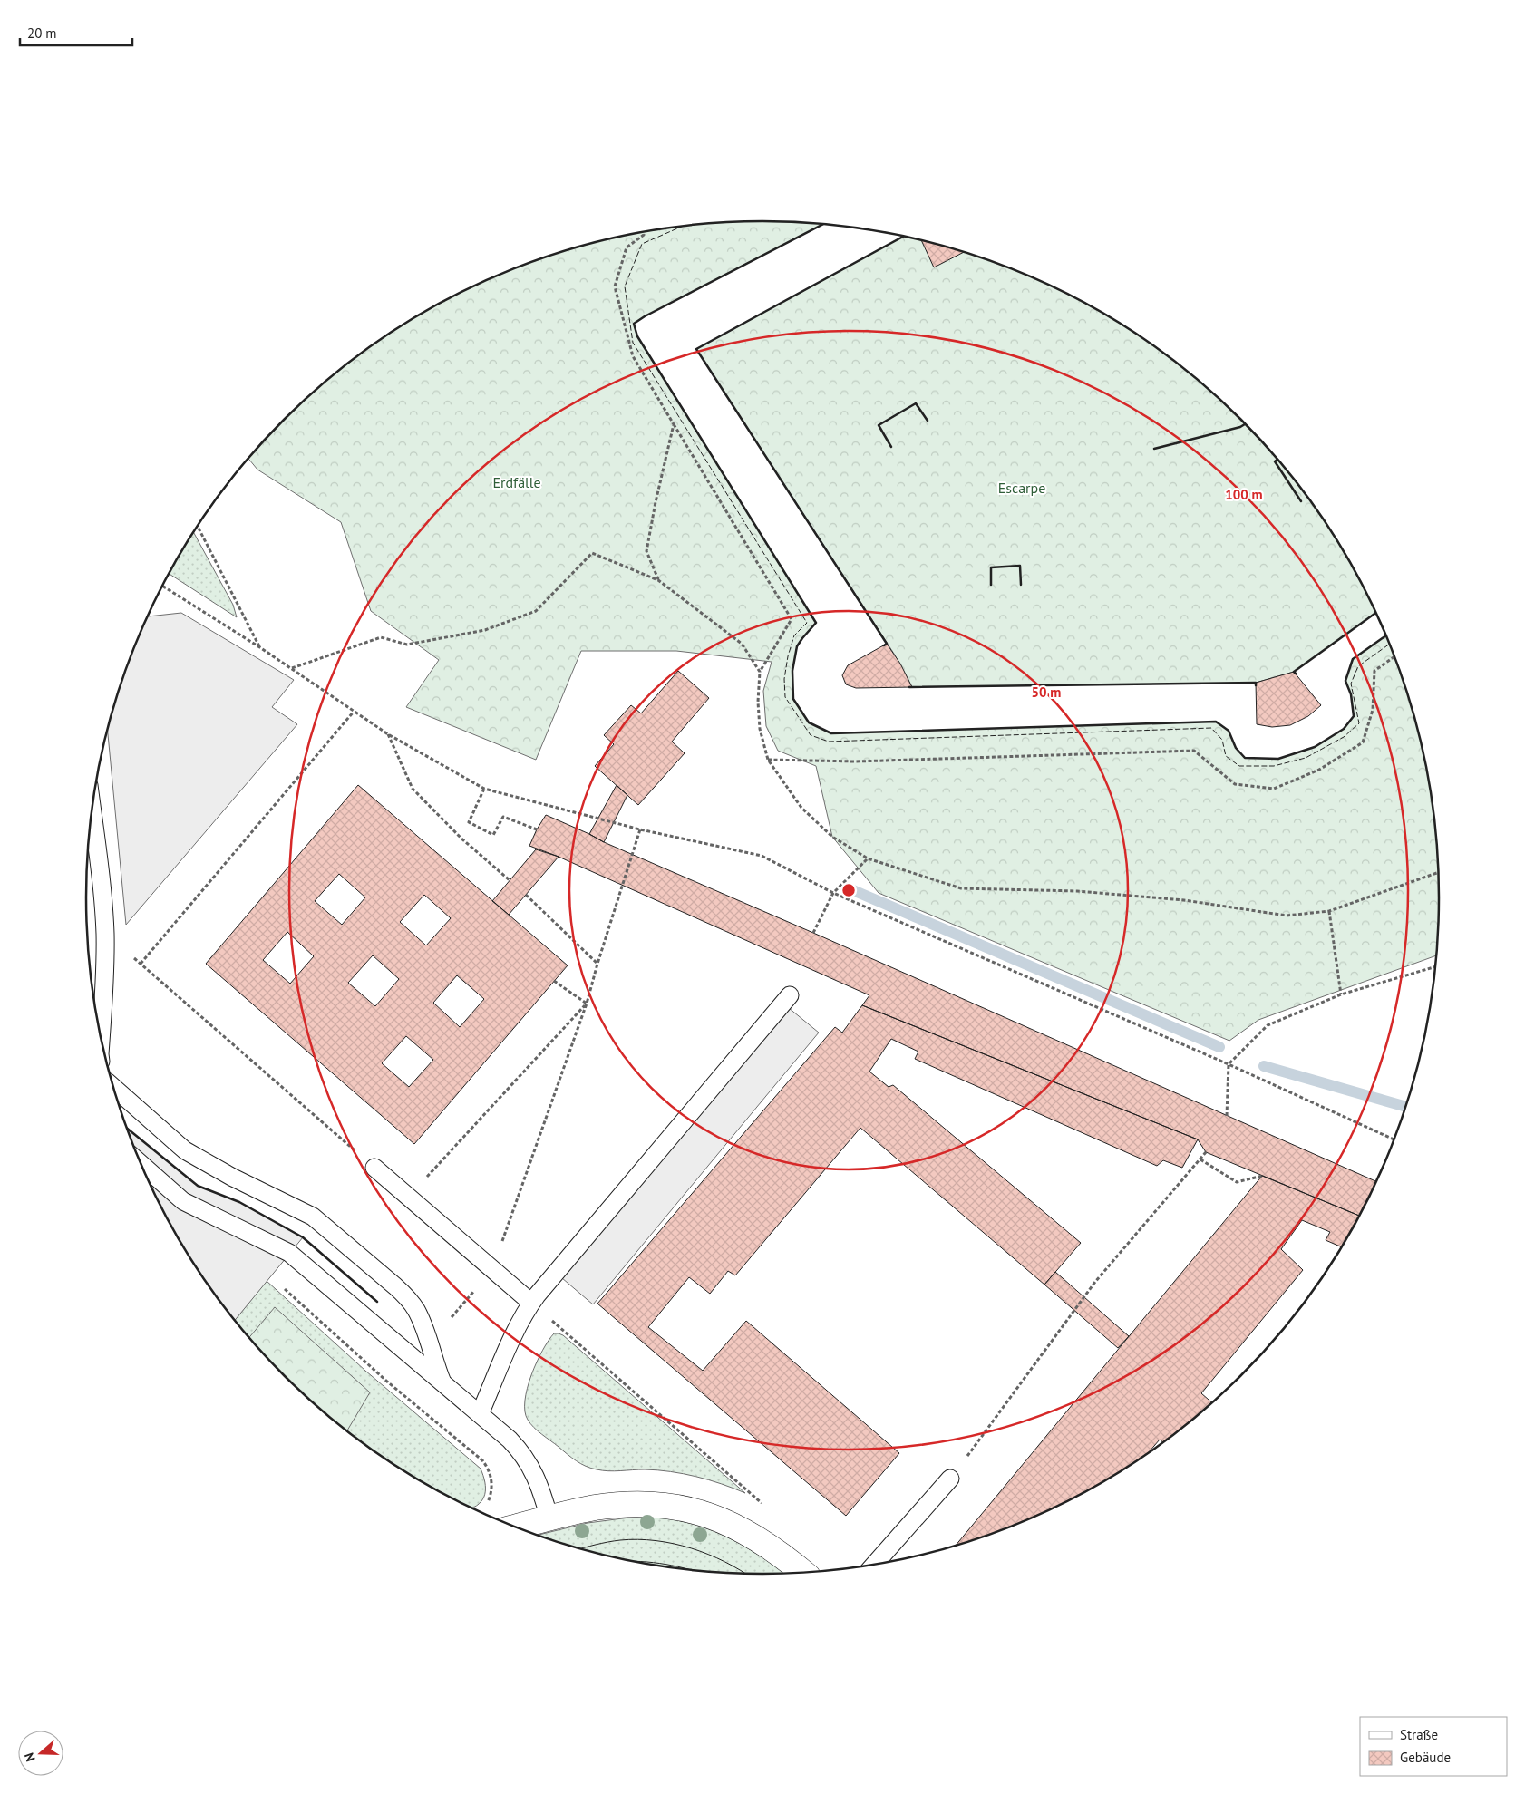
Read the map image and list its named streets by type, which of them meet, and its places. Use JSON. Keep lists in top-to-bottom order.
{
  "parks": ["Erdfälle", "Escarpe"],
  "legend": ["Straße", "Gebäude"],
  "scale_bar": "20 m",
  "north": "left",
  "rings": ["100 m", "50 m"]
}
